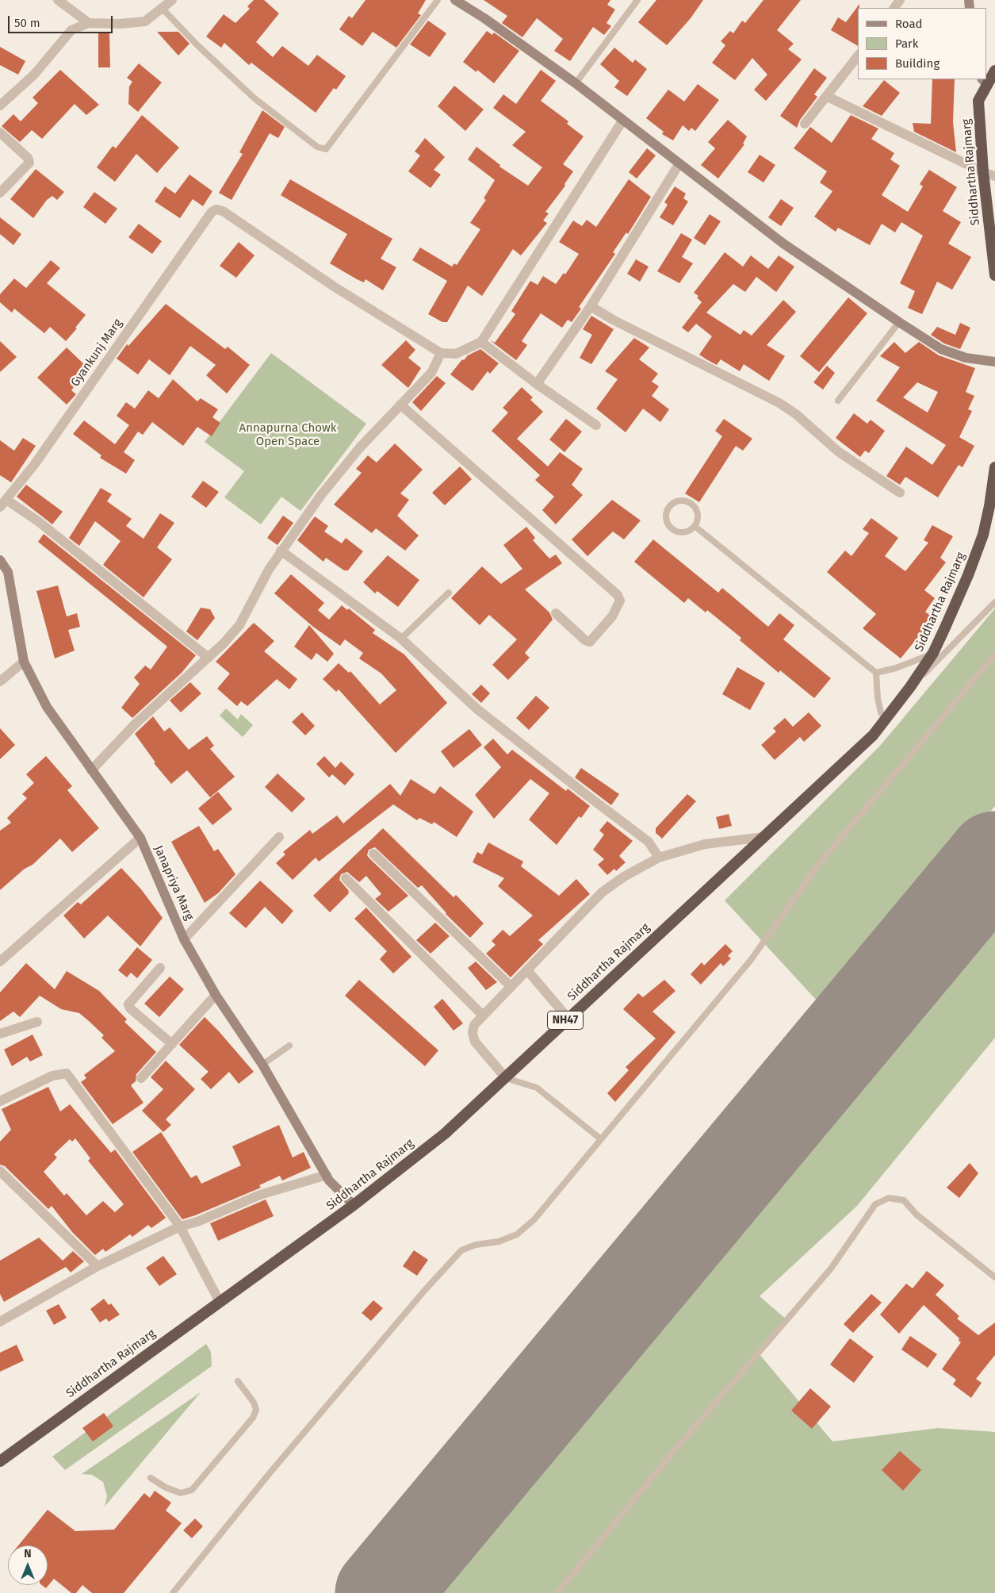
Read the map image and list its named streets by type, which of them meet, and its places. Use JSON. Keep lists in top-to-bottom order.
{
  "streets": {
    "highway": ["Siddhartha Rajmarg", "NH47"],
    "main road": ["Janapriya Marg"],
    "street": ["Gyankunj Marg"]
  },
  "crossings": [
    ["Siddhartha Rajmarg", "Janapriya Marg"]
  ],
  "parks": ["Annapurna Chowk Open Space"],
  "legend": ["Road", "Park", "Building"],
  "scale_bar": "50 m",
  "north": "top"
}
